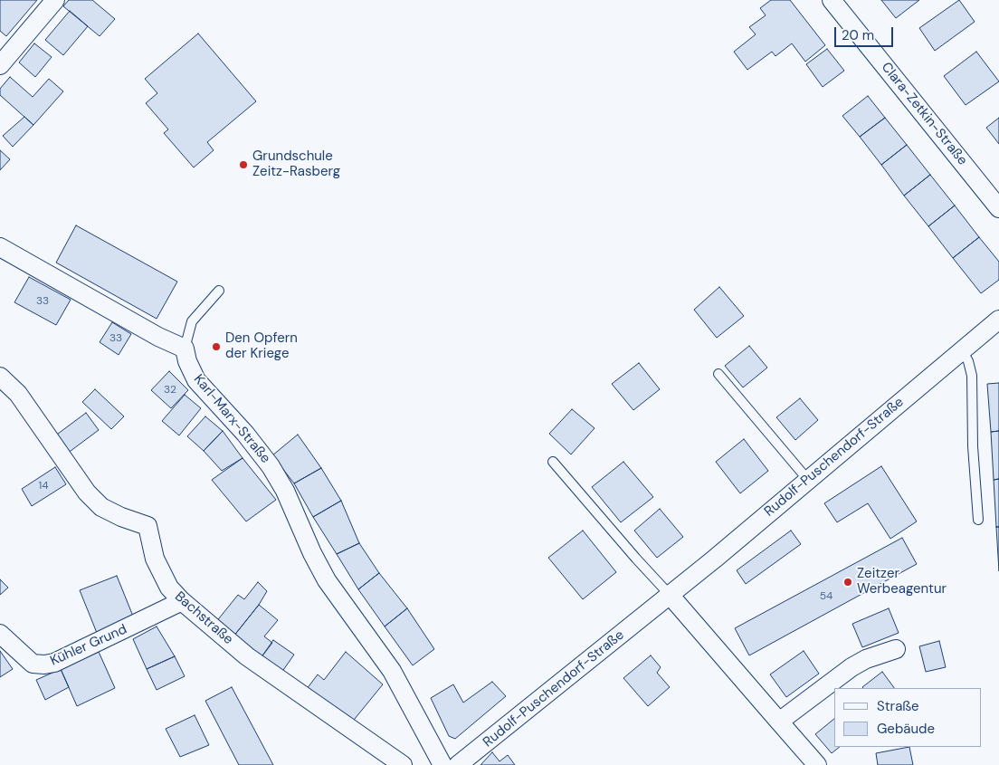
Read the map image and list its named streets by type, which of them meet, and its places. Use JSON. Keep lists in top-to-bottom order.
{
  "streets": {
    "street": [
      "Clara-Zetkin-Straße",
      "Karl-Marx-Straße",
      "Rudolf-Puschendorf-Straße",
      "Bachstraße",
      "Kühler Grund"
    ]
  },
  "crossings": [
    ["Bachstraße", "Kühler Grund"]
  ],
  "places": ["Grundschule Zeitz-Rasberg", "Den Opfern der Kriege", "Zeitzer Werbeagentur"],
  "house_numbers": [
    "33",
    "33",
    "32",
    "14",
    "54"
  ],
  "legend": ["Straße", "Gebäude"],
  "scale_bar": "20 m"
}
